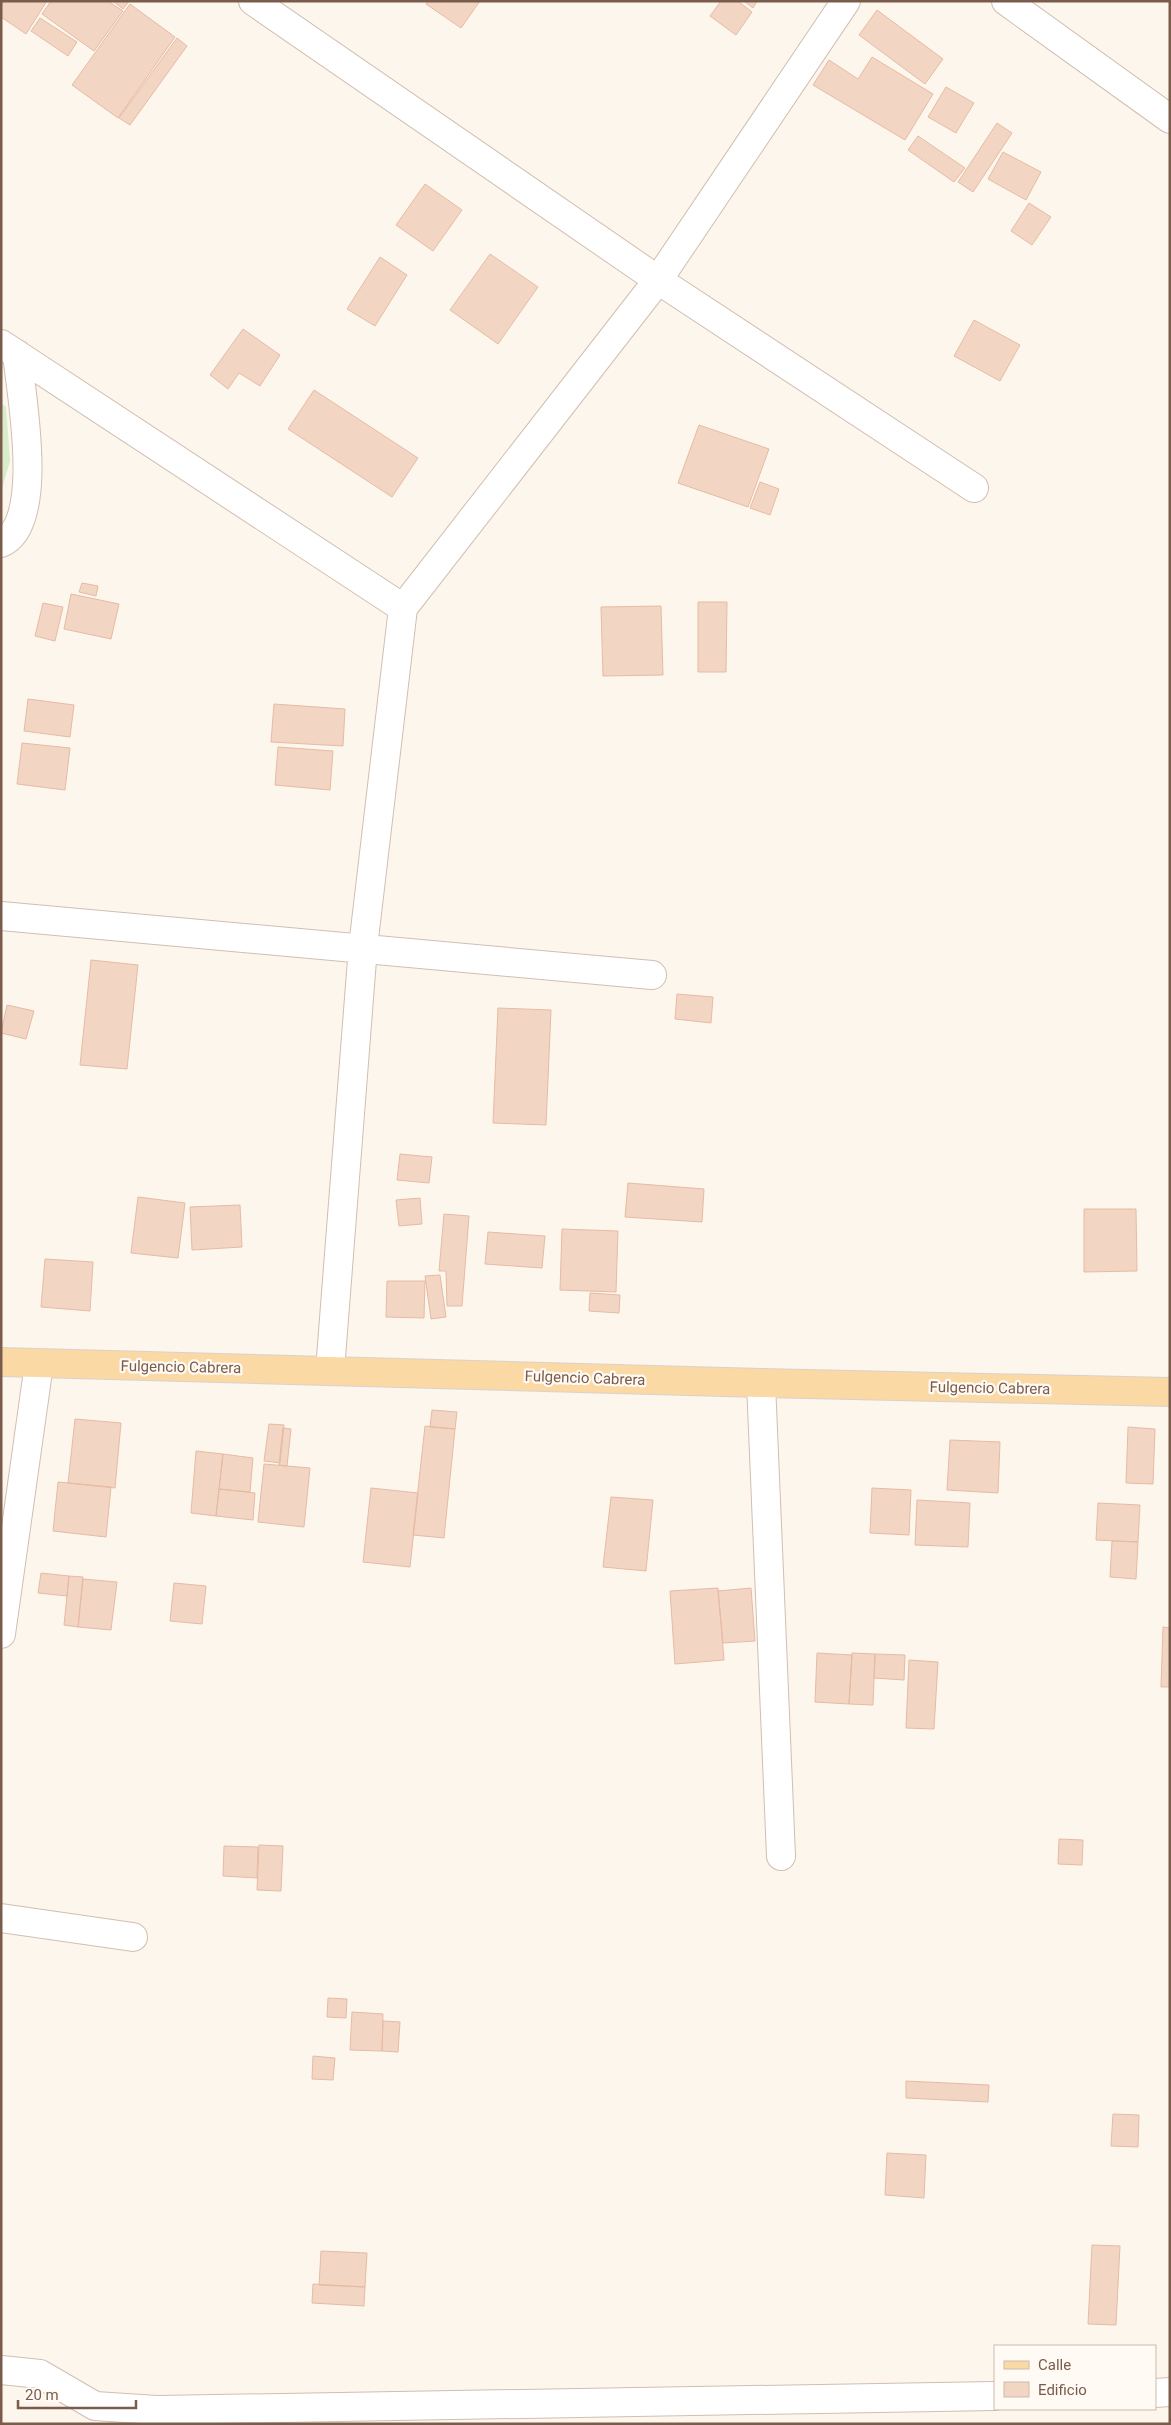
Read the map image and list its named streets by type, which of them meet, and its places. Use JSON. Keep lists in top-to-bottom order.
{
  "streets": {
    "main road": ["Fulgencio Cabrera"]
  },
  "legend": ["Calle", "Edificio"],
  "scale_bar": "20 m"
}
